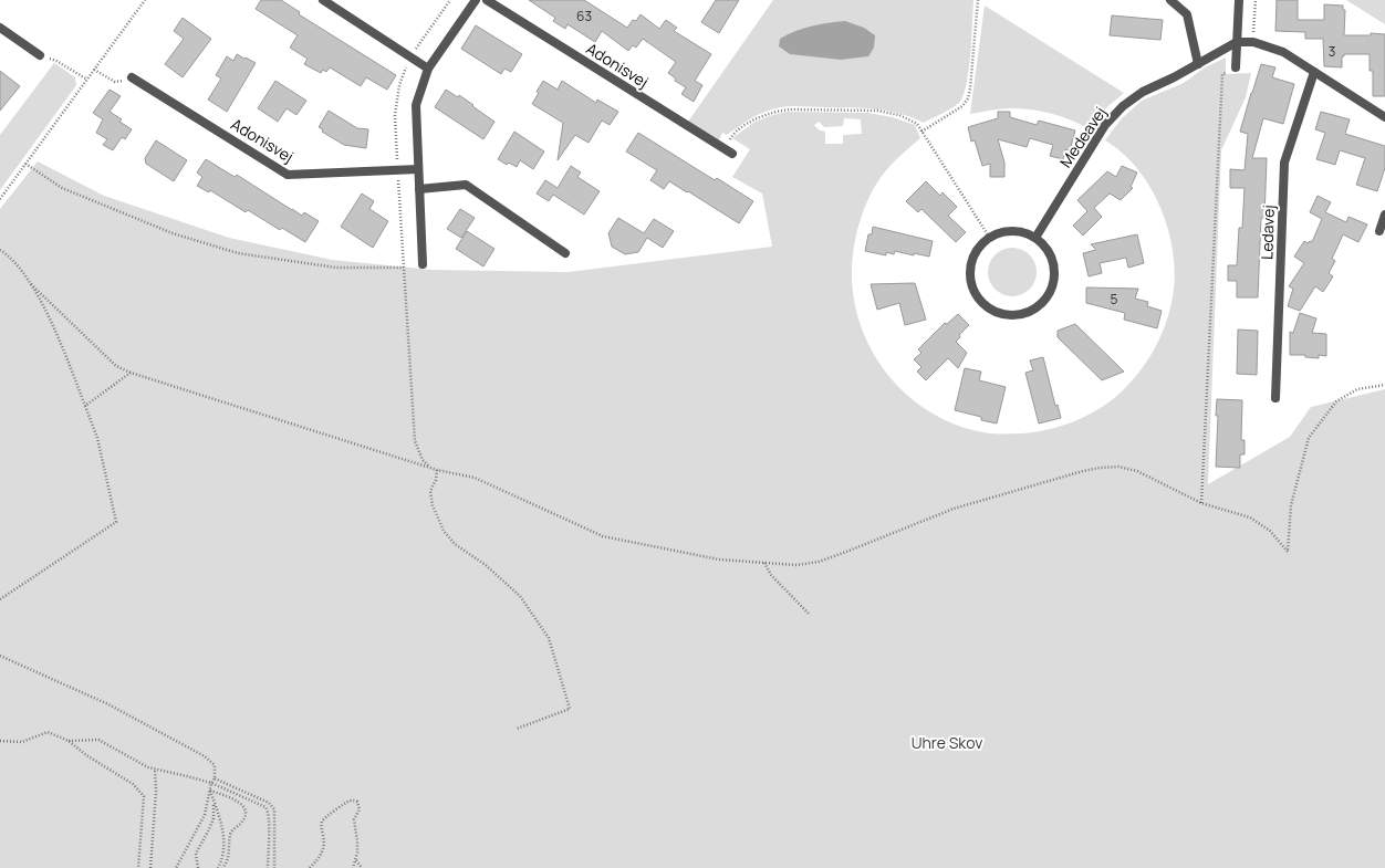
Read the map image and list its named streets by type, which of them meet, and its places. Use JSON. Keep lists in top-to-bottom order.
{
  "streets": {
    "street": ["Adonisvej", "Medeavej", "Ledavej"]
  },
  "parks": ["Uhre Skov"],
  "house_numbers": ["63", "3", "5"]
}
